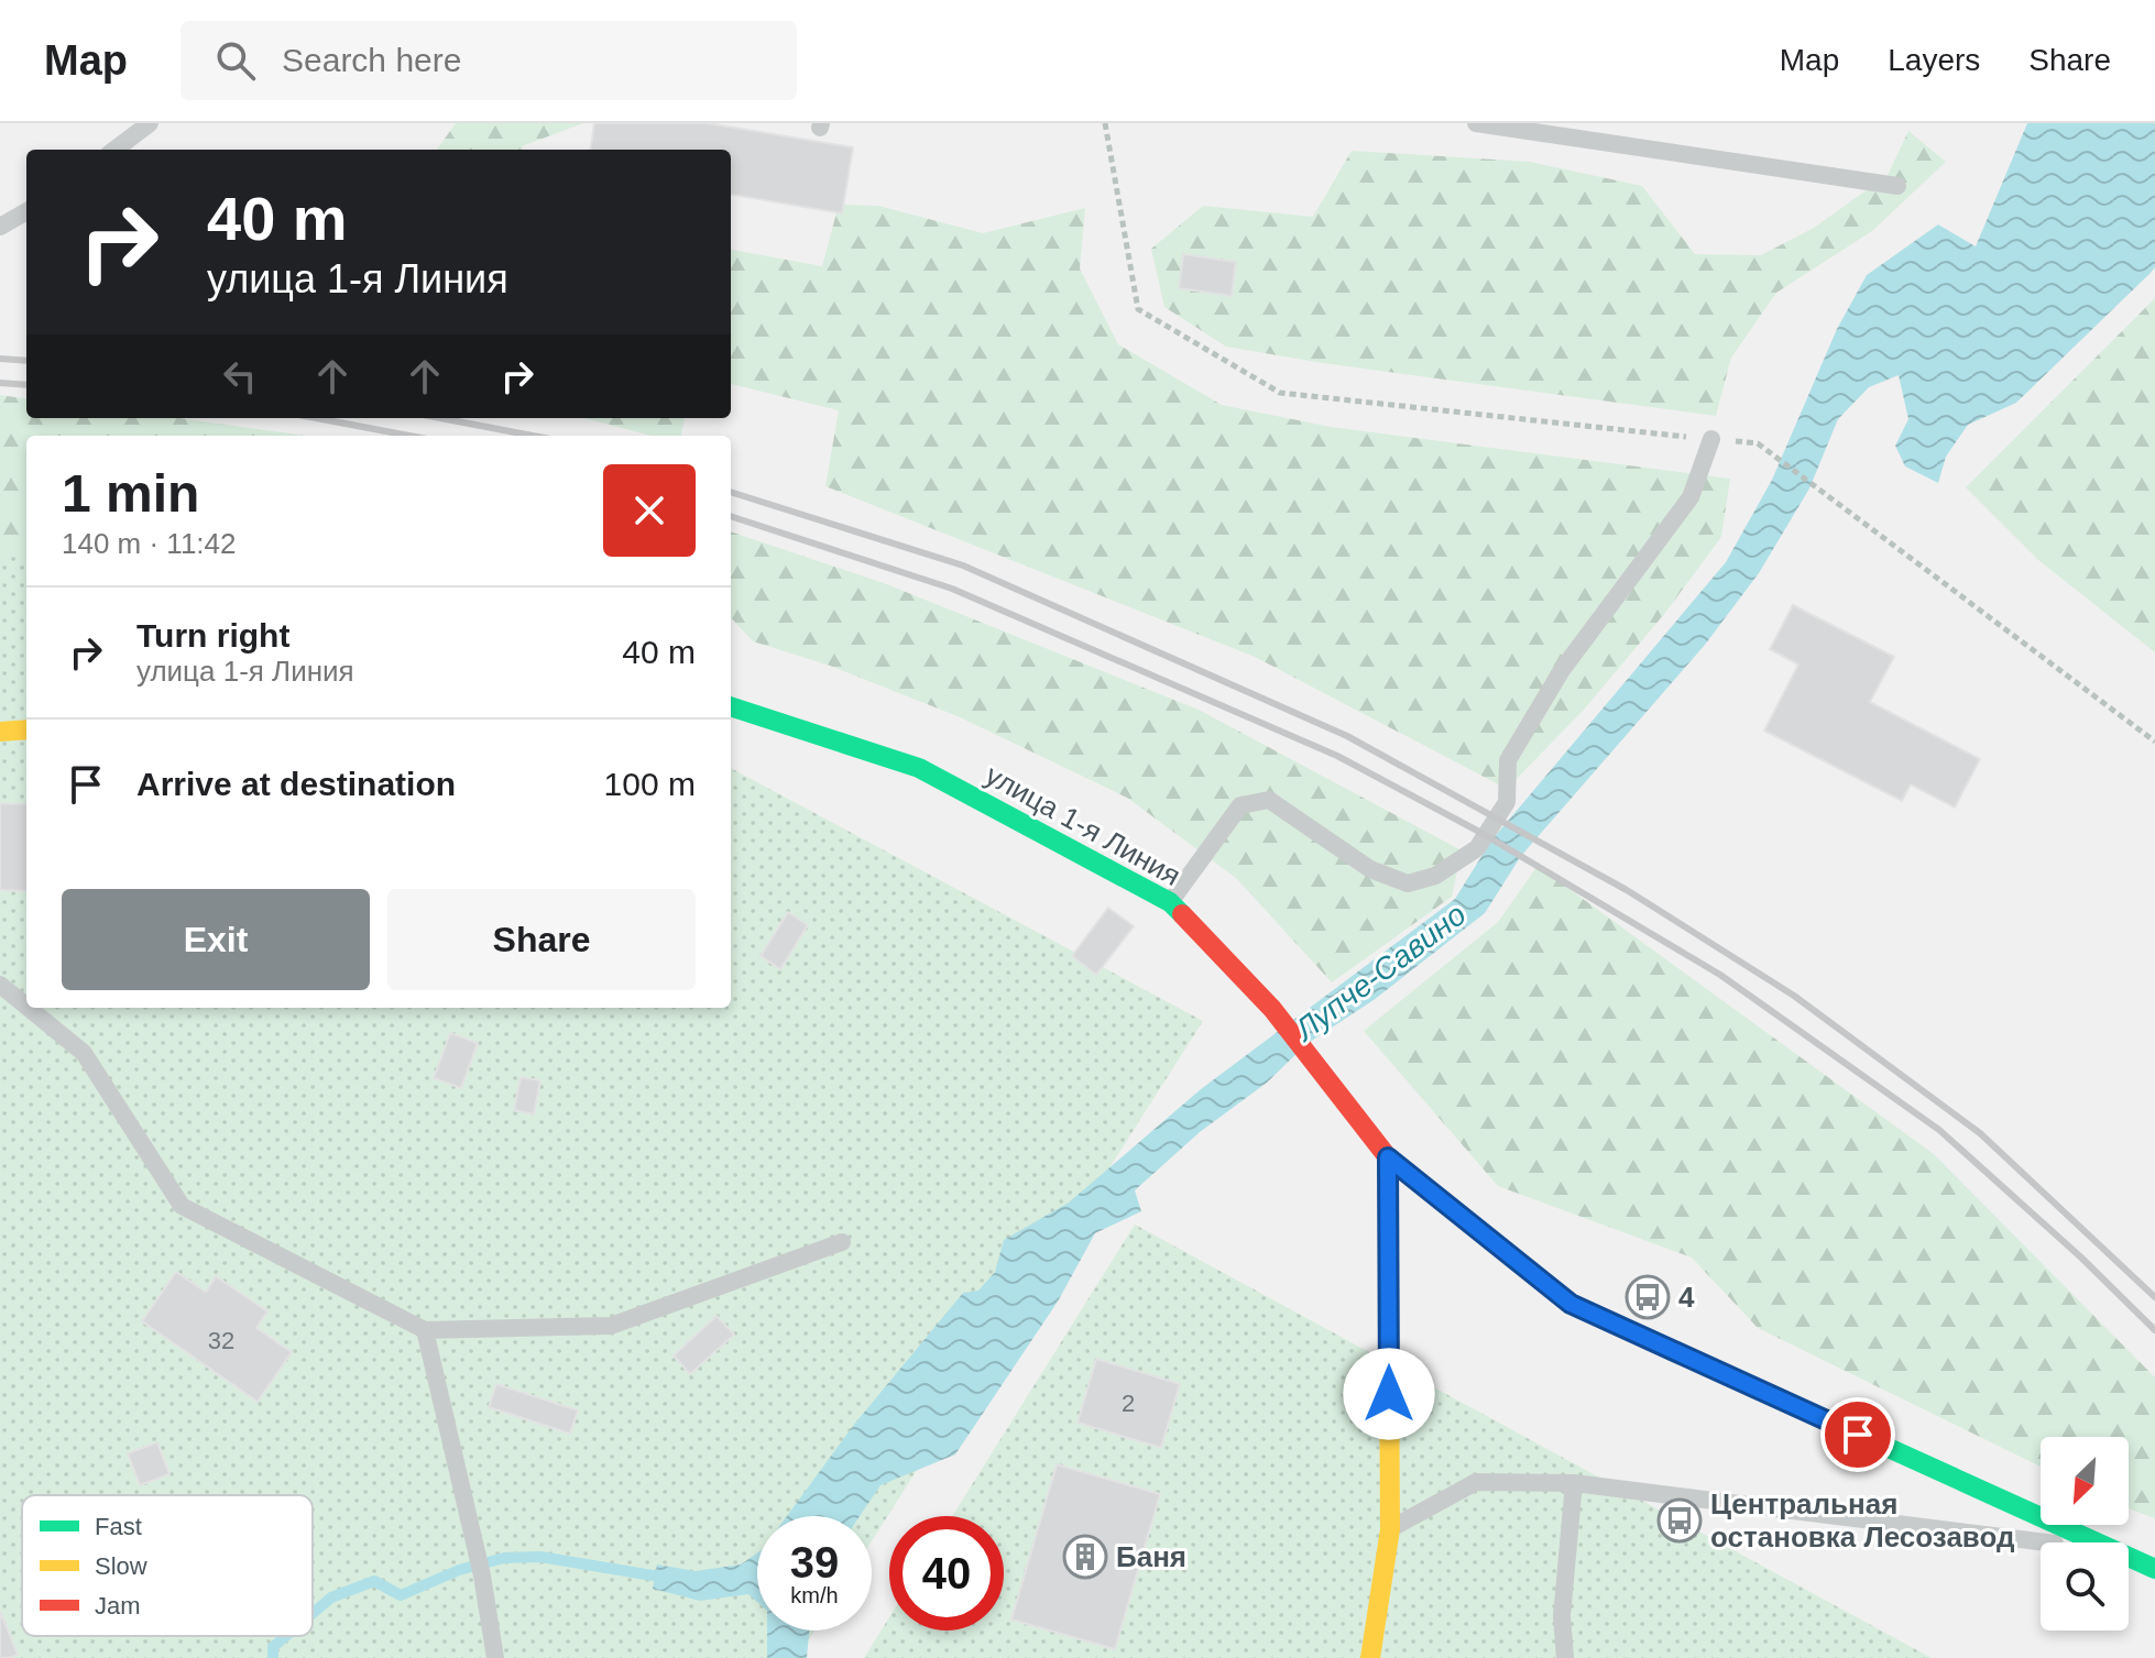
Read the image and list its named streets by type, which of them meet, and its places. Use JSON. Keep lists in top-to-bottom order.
{
  "streets": {
    "street": ["улица 1-я Линия"]
  },
  "water": ["Лупче-Савино"],
  "places": {
    "bus stop": ["4", "Центральная остановка Лесозавод"],
    "building": ["Баня"]
  },
  "house_numbers": ["32", "2"],
  "legend": ["Fast", "Slow", "Jam"],
  "north": "bottom left",
  "page": {
    "header": "Map",
    "search": "Search here",
    "nav": ["Map", "Layers", "Share"],
    "turn": ["40 m", "улица 1-я Линия"],
    "heading": ["1 min", "140 m · 11:42"],
    "list": [
      {
        "name": "Turn right",
        "note": "улица 1-я Линия",
        "value": "40 m"
      },
      {
        "name": "Arrive at destination",
        "value": "100 m"
      }
    ],
    "buttons": ["Exit", "Share"],
    "speed": "39 km/h",
    "limit": "40"
  }
}
